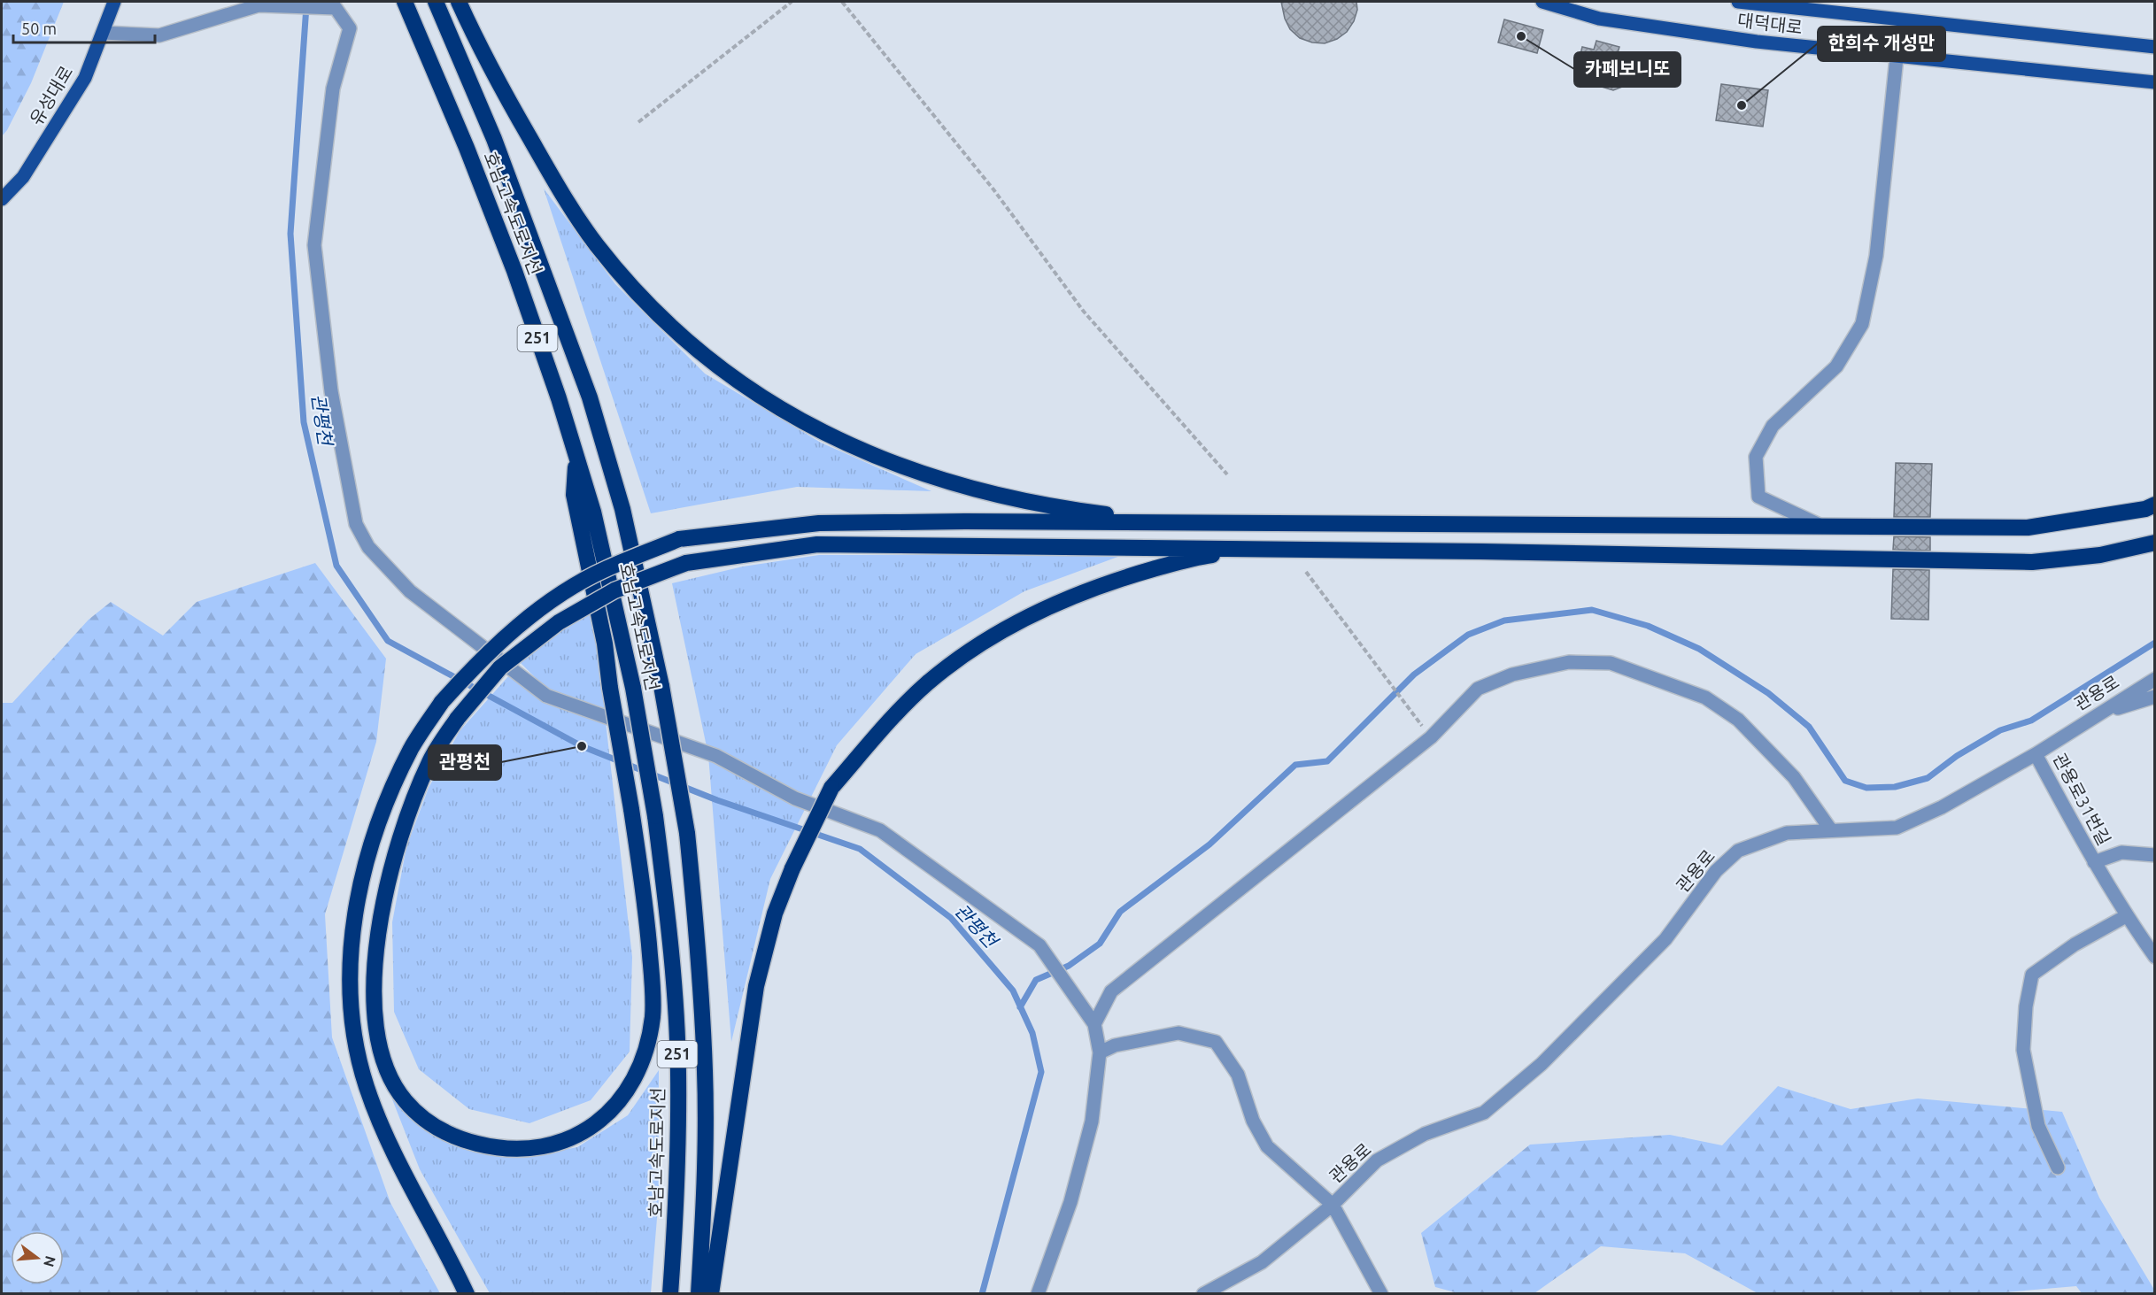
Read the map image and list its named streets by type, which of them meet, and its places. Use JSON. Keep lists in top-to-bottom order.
{
  "streets": {
    "highway": ["호남고속도로지선", "251"],
    "main road": ["대덕대로", "유성대로"],
    "street": ["관용로", "관용로31번길"]
  },
  "crossings": [
    ["관용로", "관용로31번길"]
  ],
  "water": ["관평천"],
  "places": ["카페보니또", "한희수 개성만", "관평천"],
  "scale_bar": "50 m",
  "north": "right"
}
